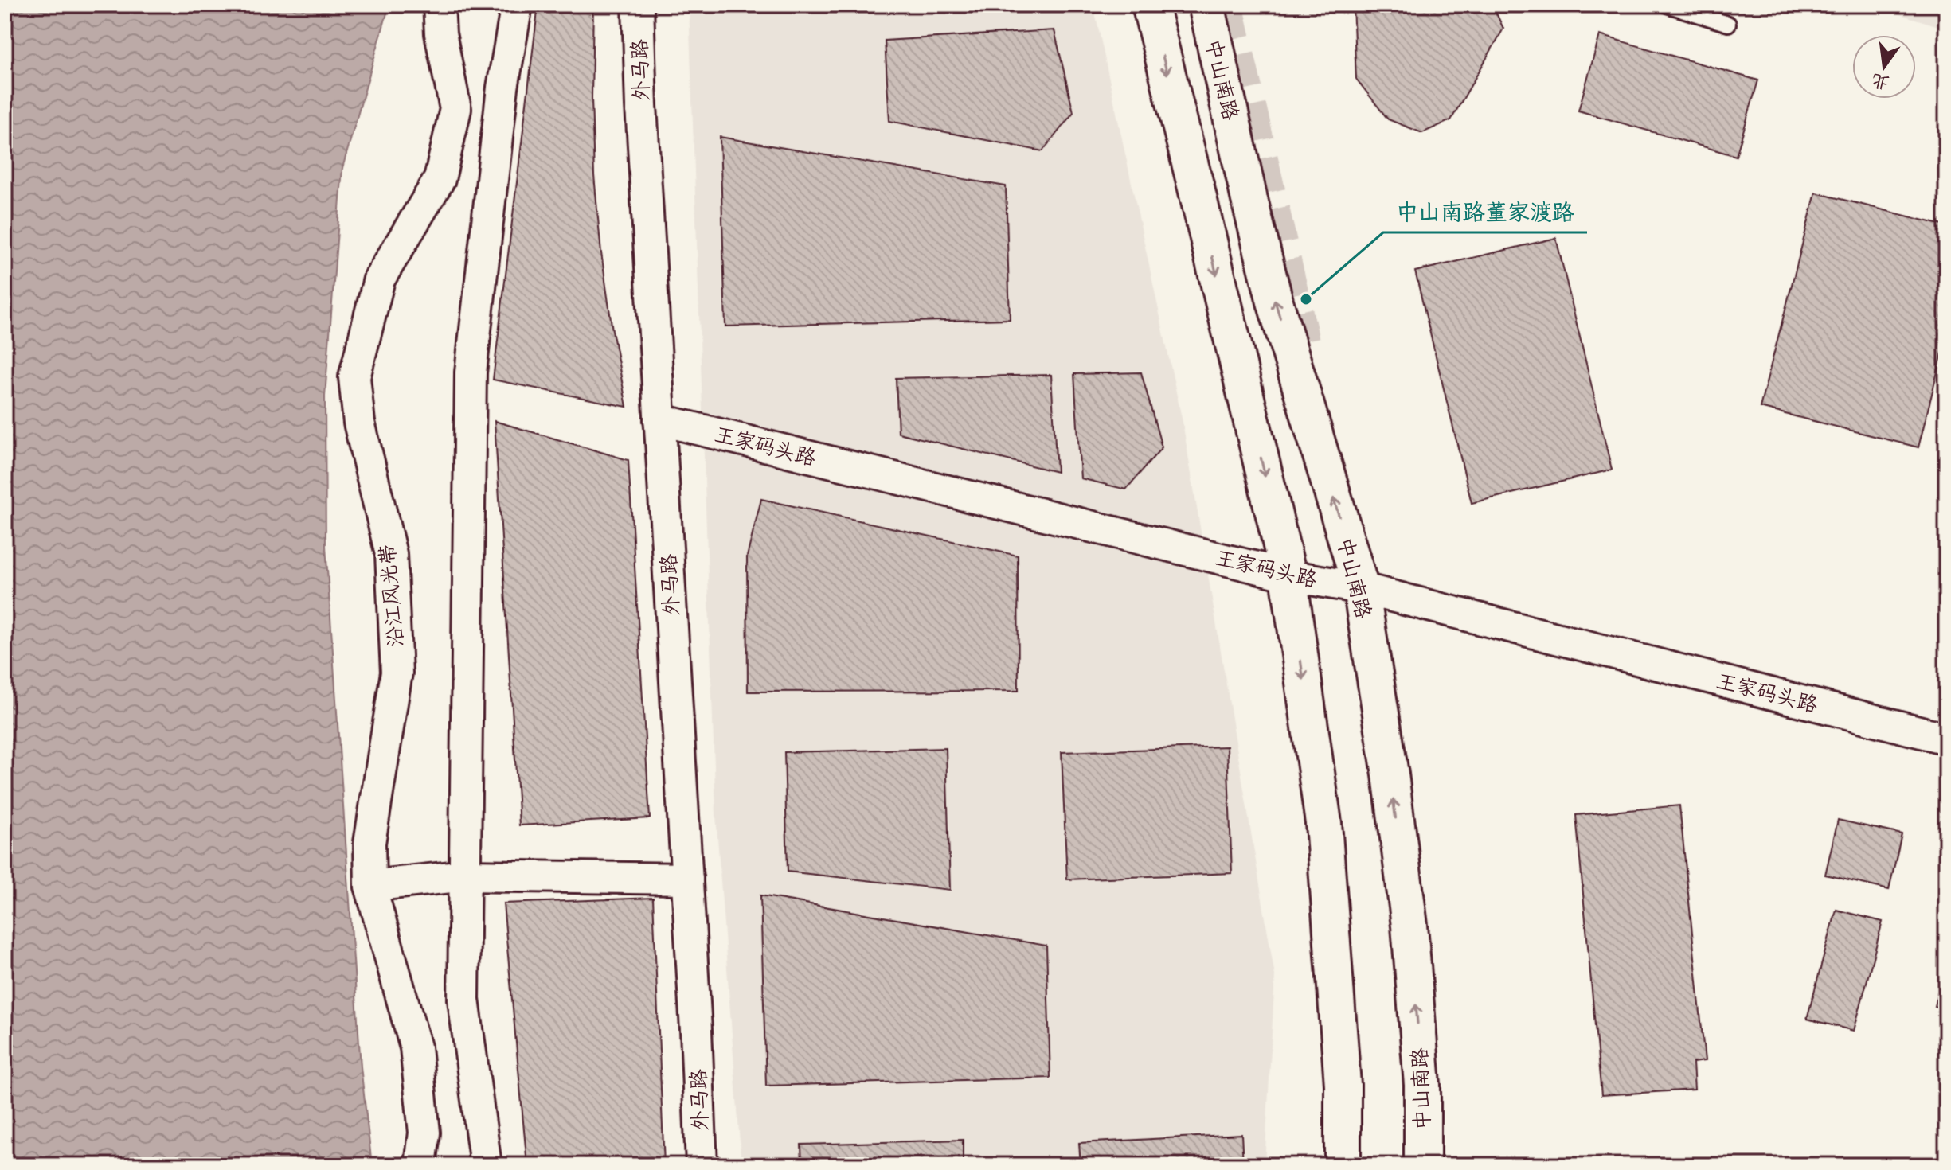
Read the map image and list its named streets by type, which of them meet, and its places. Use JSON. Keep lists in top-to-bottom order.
{
  "streets": {
    "main road": ["中山南路"],
    "street": ["外马路", "王家码头路", "沿江风光带"]
  },
  "crossings": [
    ["外马路", "王家码头路"],
    ["中山南路", "王家码头路"]
  ],
  "places": ["中山南路董家渡路"],
  "north": "bottom"
}
